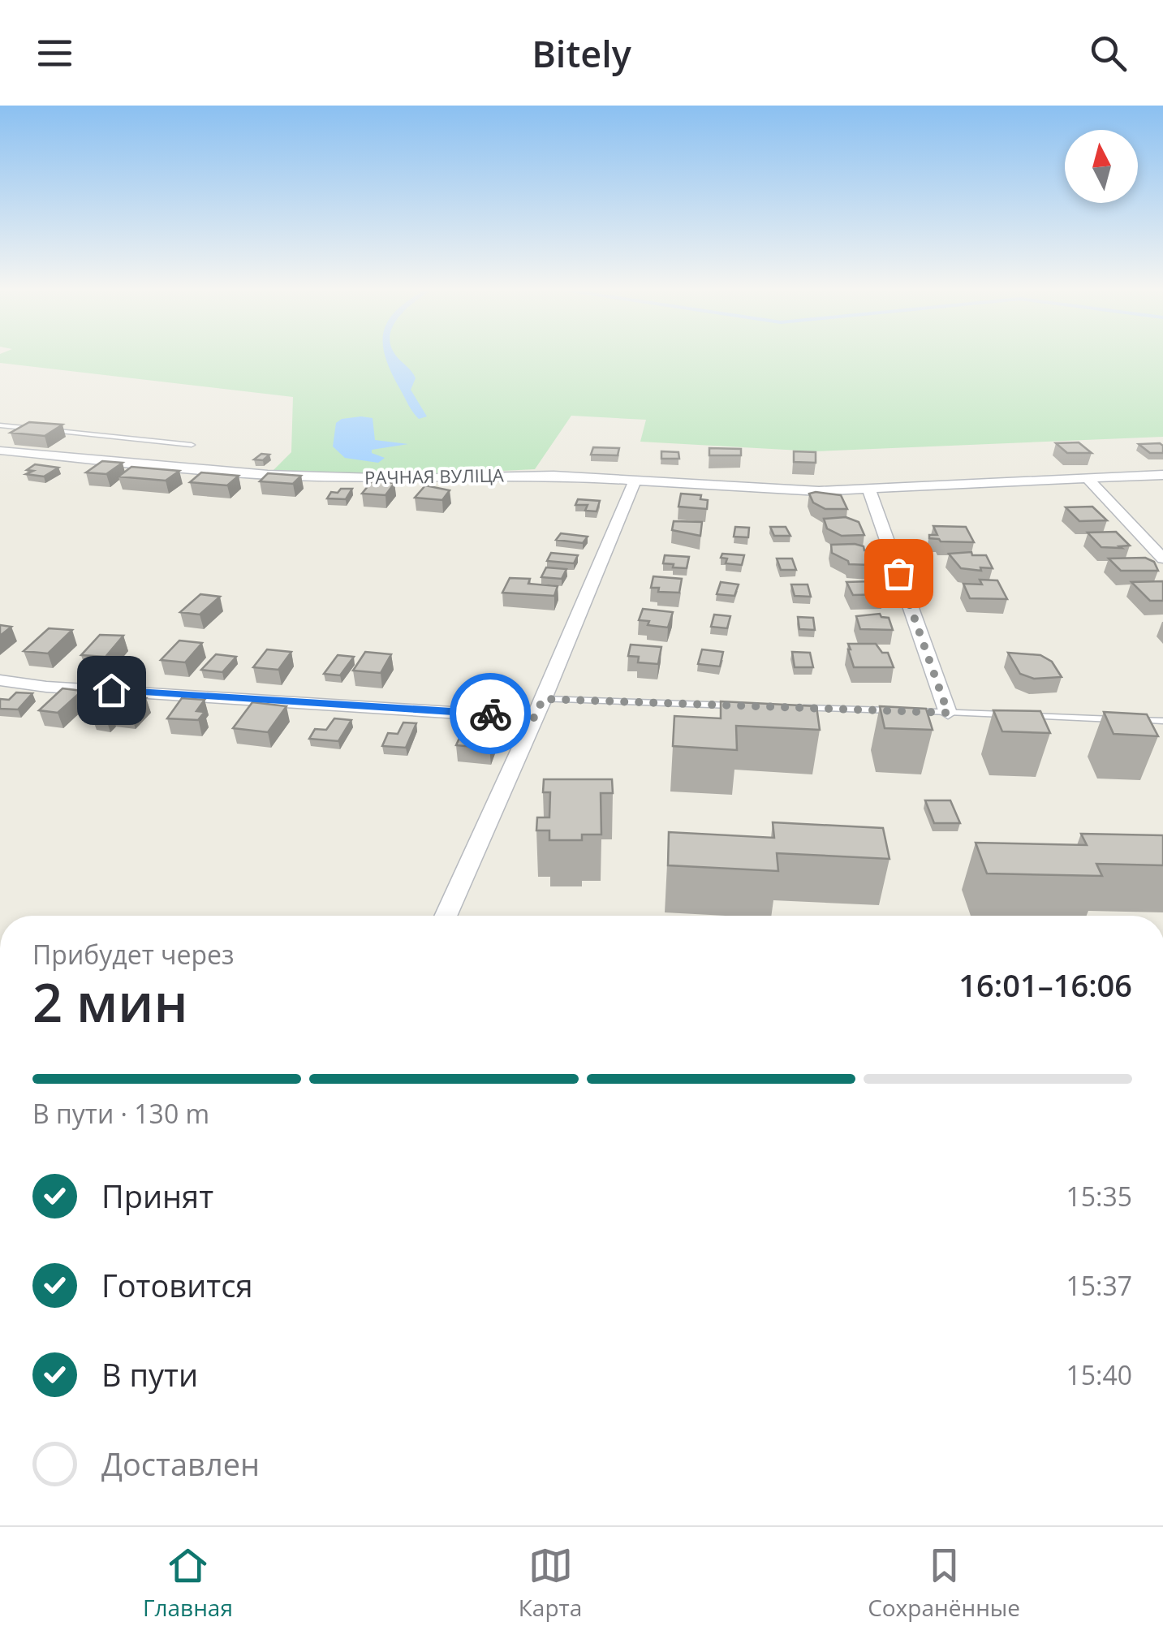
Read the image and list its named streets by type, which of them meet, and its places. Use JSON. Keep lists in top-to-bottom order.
{
  "streets": {
    "street": ["РАЧНАЯ ВУЛІЦА"]
  },
  "north": "top",
  "page": {
    "header": "Bitely",
    "heading": ["2 мин", "Прибудет через", "16:01–16:06"],
    "bar": "В пути · 130 m",
    "list": [
      ["Принят", "15:35"],
      ["Готовится", "15:37"],
      ["В пути", "15:40"],
      "Доставлен"
    ],
    "tabs": ["Главная", "Карта", "Сохранённые"]
  }
}
